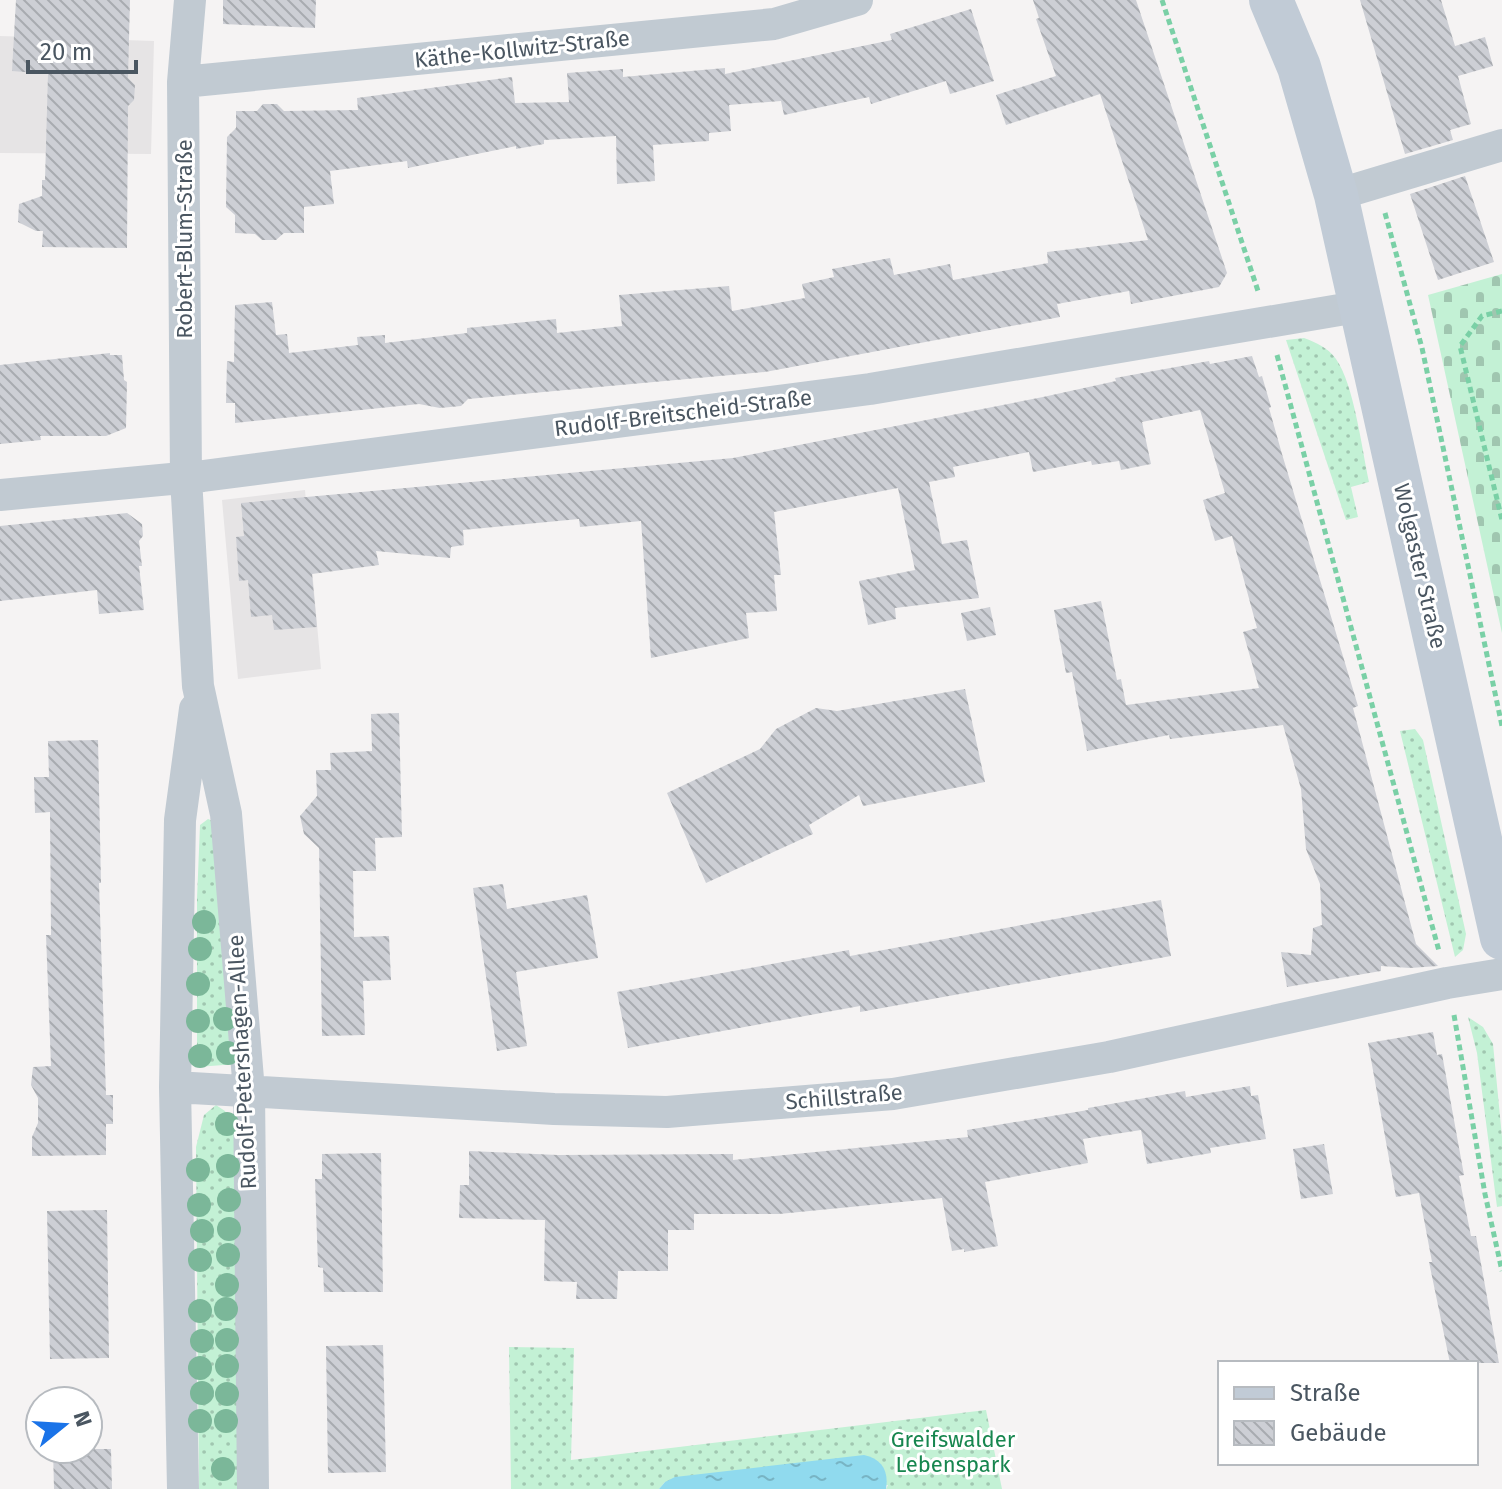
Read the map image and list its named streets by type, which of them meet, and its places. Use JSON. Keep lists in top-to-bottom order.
{
  "streets": {
    "main road": ["Wolgaster Straße"],
    "street": [
      "Käthe-Kollwitz-Straße",
      "Robert-Blum-Straße",
      "Rudolf-Breitscheid-Straße",
      "Rudolf-Petershagen-Allee",
      "Schillstraße"
    ]
  },
  "crossings": [
    ["Käthe-Kollwitz-Straße", "Robert-Blum-Straße"],
    ["Robert-Blum-Straße", "Rudolf-Breitscheid-Straße"],
    ["Robert-Blum-Straße", "Rudolf-Petershagen-Allee"],
    ["Rudolf-Breitscheid-Straße", "Wolgaster Straße"],
    ["Rudolf-Breitscheid-Straße", "Rudolf-Petershagen-Allee"],
    ["Rudolf-Petershagen-Allee", "Schillstraße"]
  ],
  "parks": ["Greifswalder Lebenspark"],
  "legend": ["Straße", "Gebäude"],
  "scale_bar": "20 m",
  "north": "right"
}
